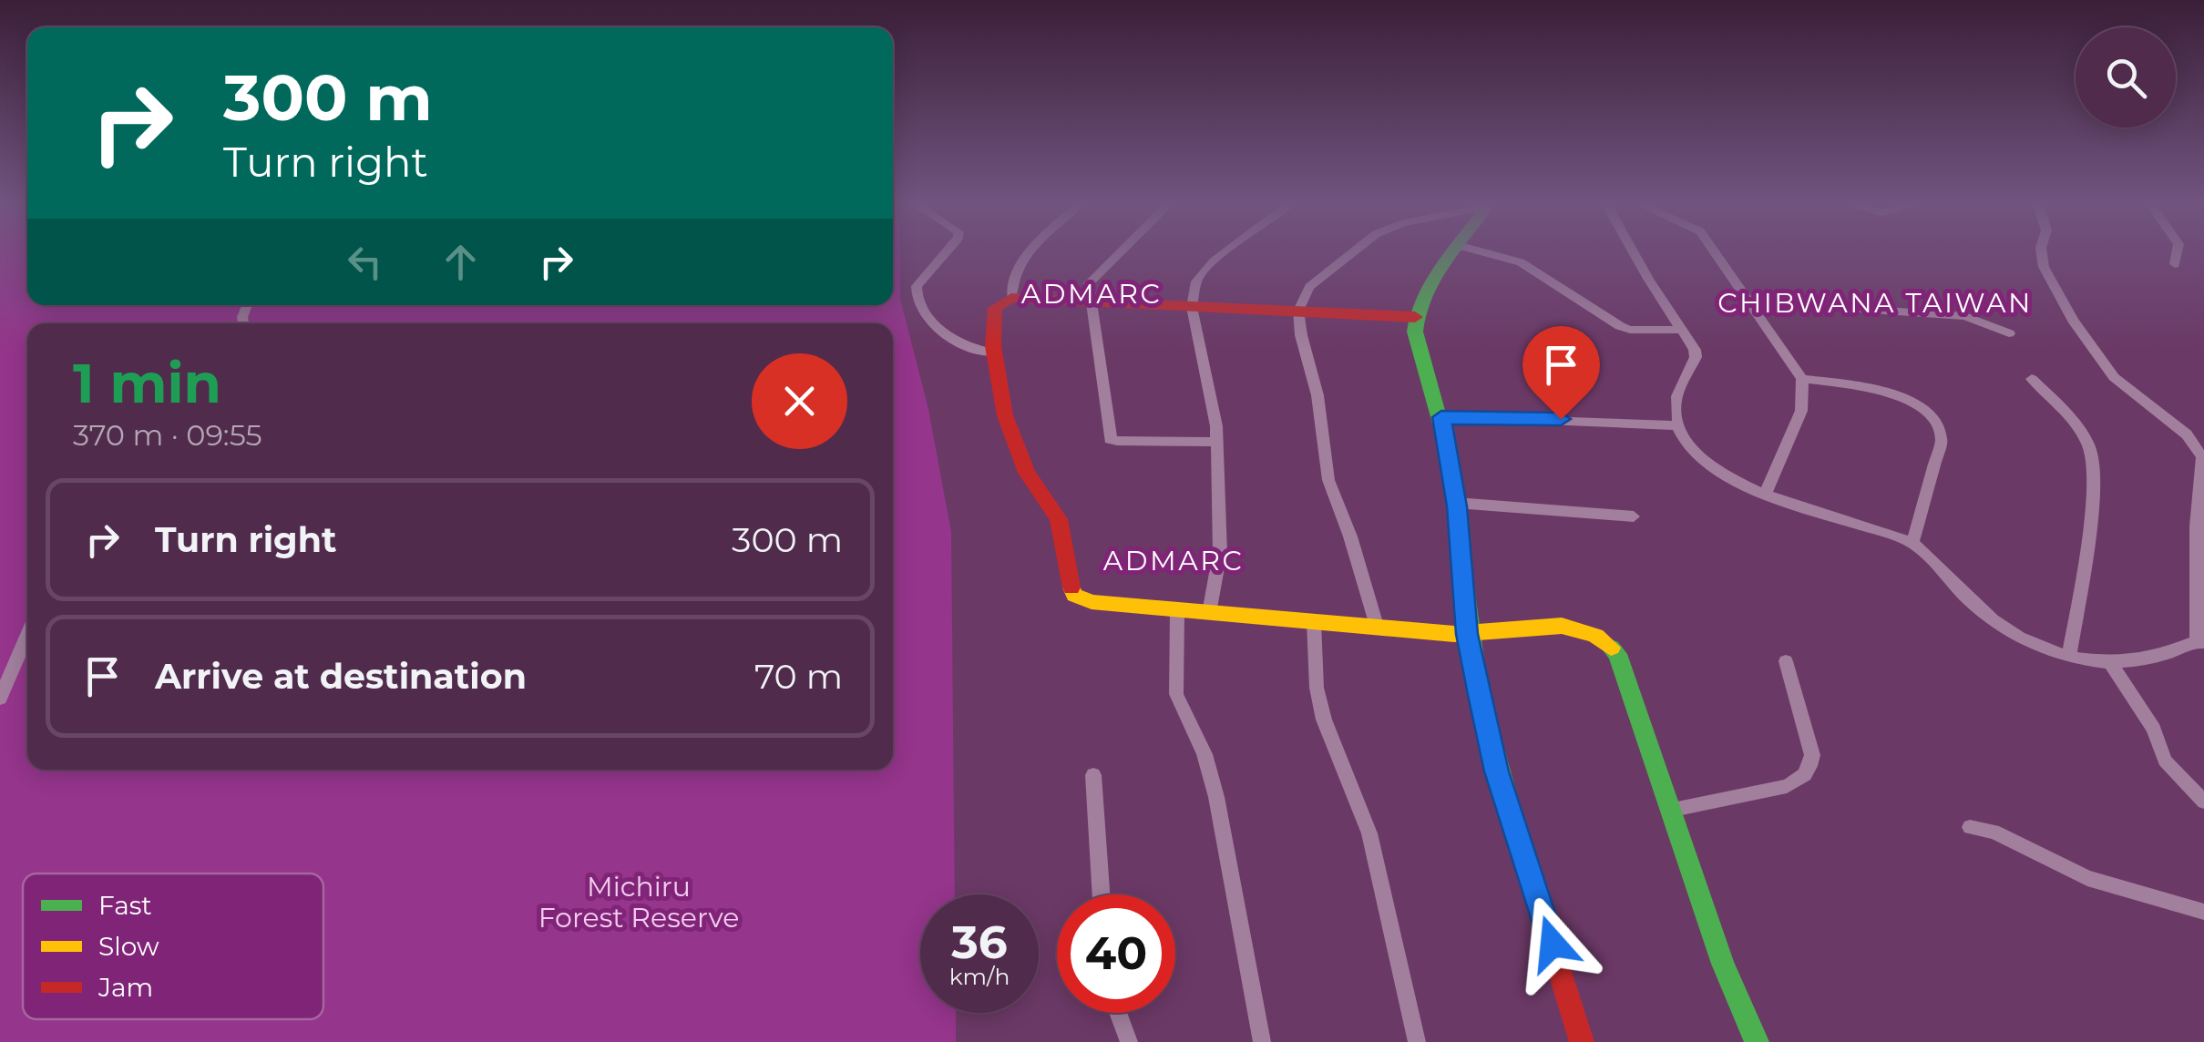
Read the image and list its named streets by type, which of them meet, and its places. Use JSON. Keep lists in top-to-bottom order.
{
  "districts": ["ADMARC", "CHIBWANA TAIWAN", "ADMARC"],
  "parks": ["Michiru Forest Reserve"],
  "legend": ["Fast", "Slow", "Jam"],
  "page": {
    "turn": ["300 m", "Turn right"],
    "heading": ["1 min", "370 m · 09:55"],
    "list": [
      {
        "name": "Turn right",
        "value": "300 m"
      },
      {
        "name": "Arrive at destination",
        "value": "70 m"
      }
    ],
    "speed": "36 km/h",
    "limit": "40"
  }
}
